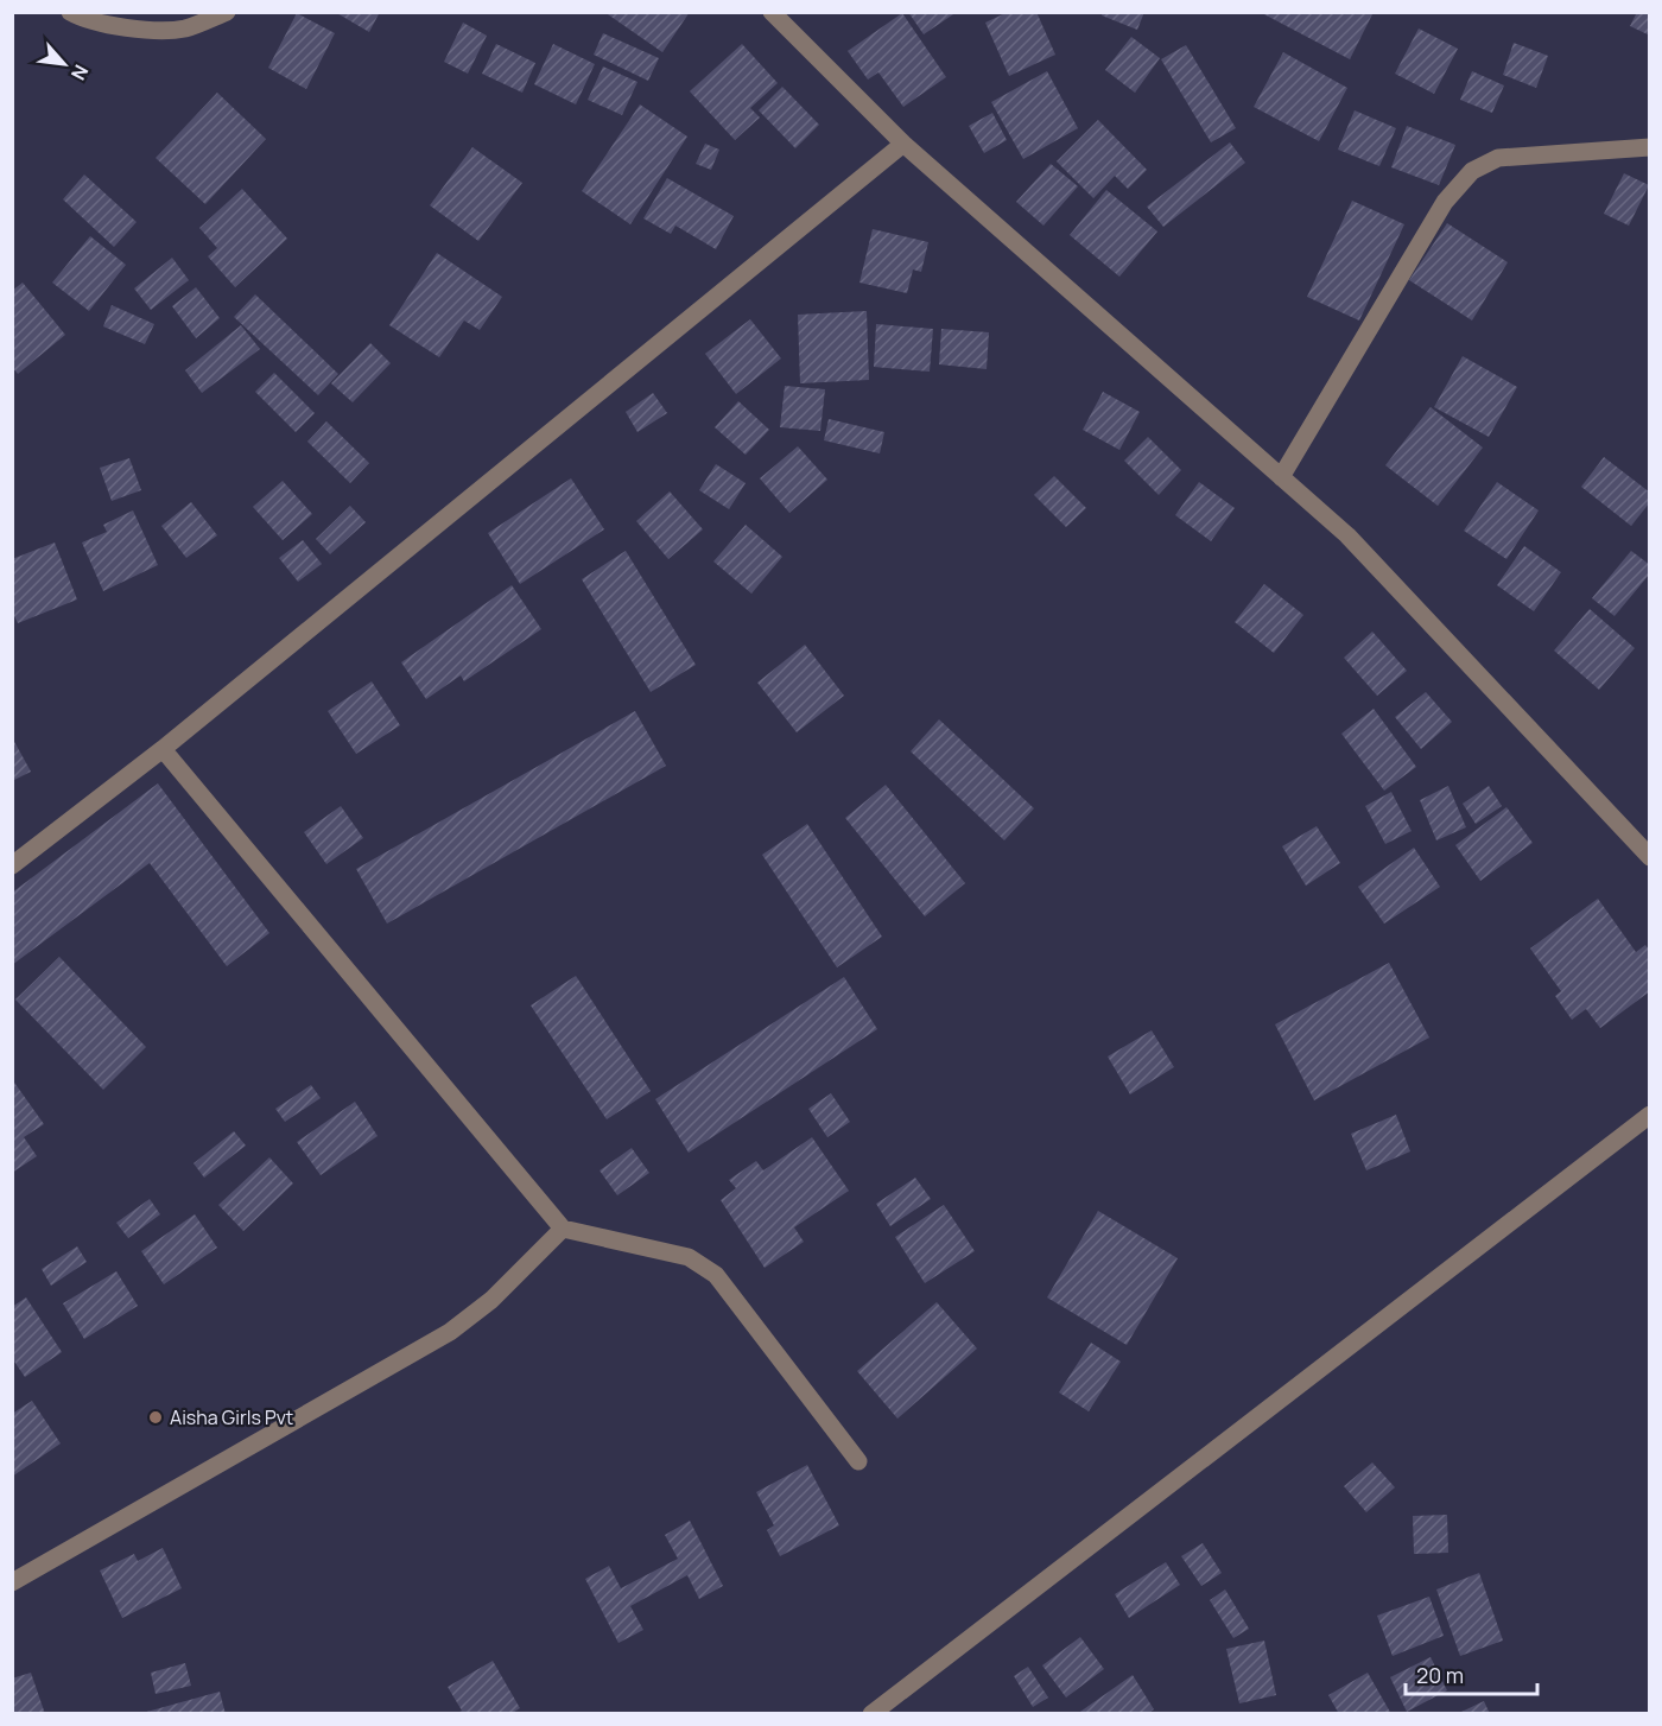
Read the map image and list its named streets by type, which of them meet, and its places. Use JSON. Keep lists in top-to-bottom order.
{
  "places": ["Aisha Girls Pvt"],
  "scale_bar": "20 m",
  "north": "bottom right"
}
